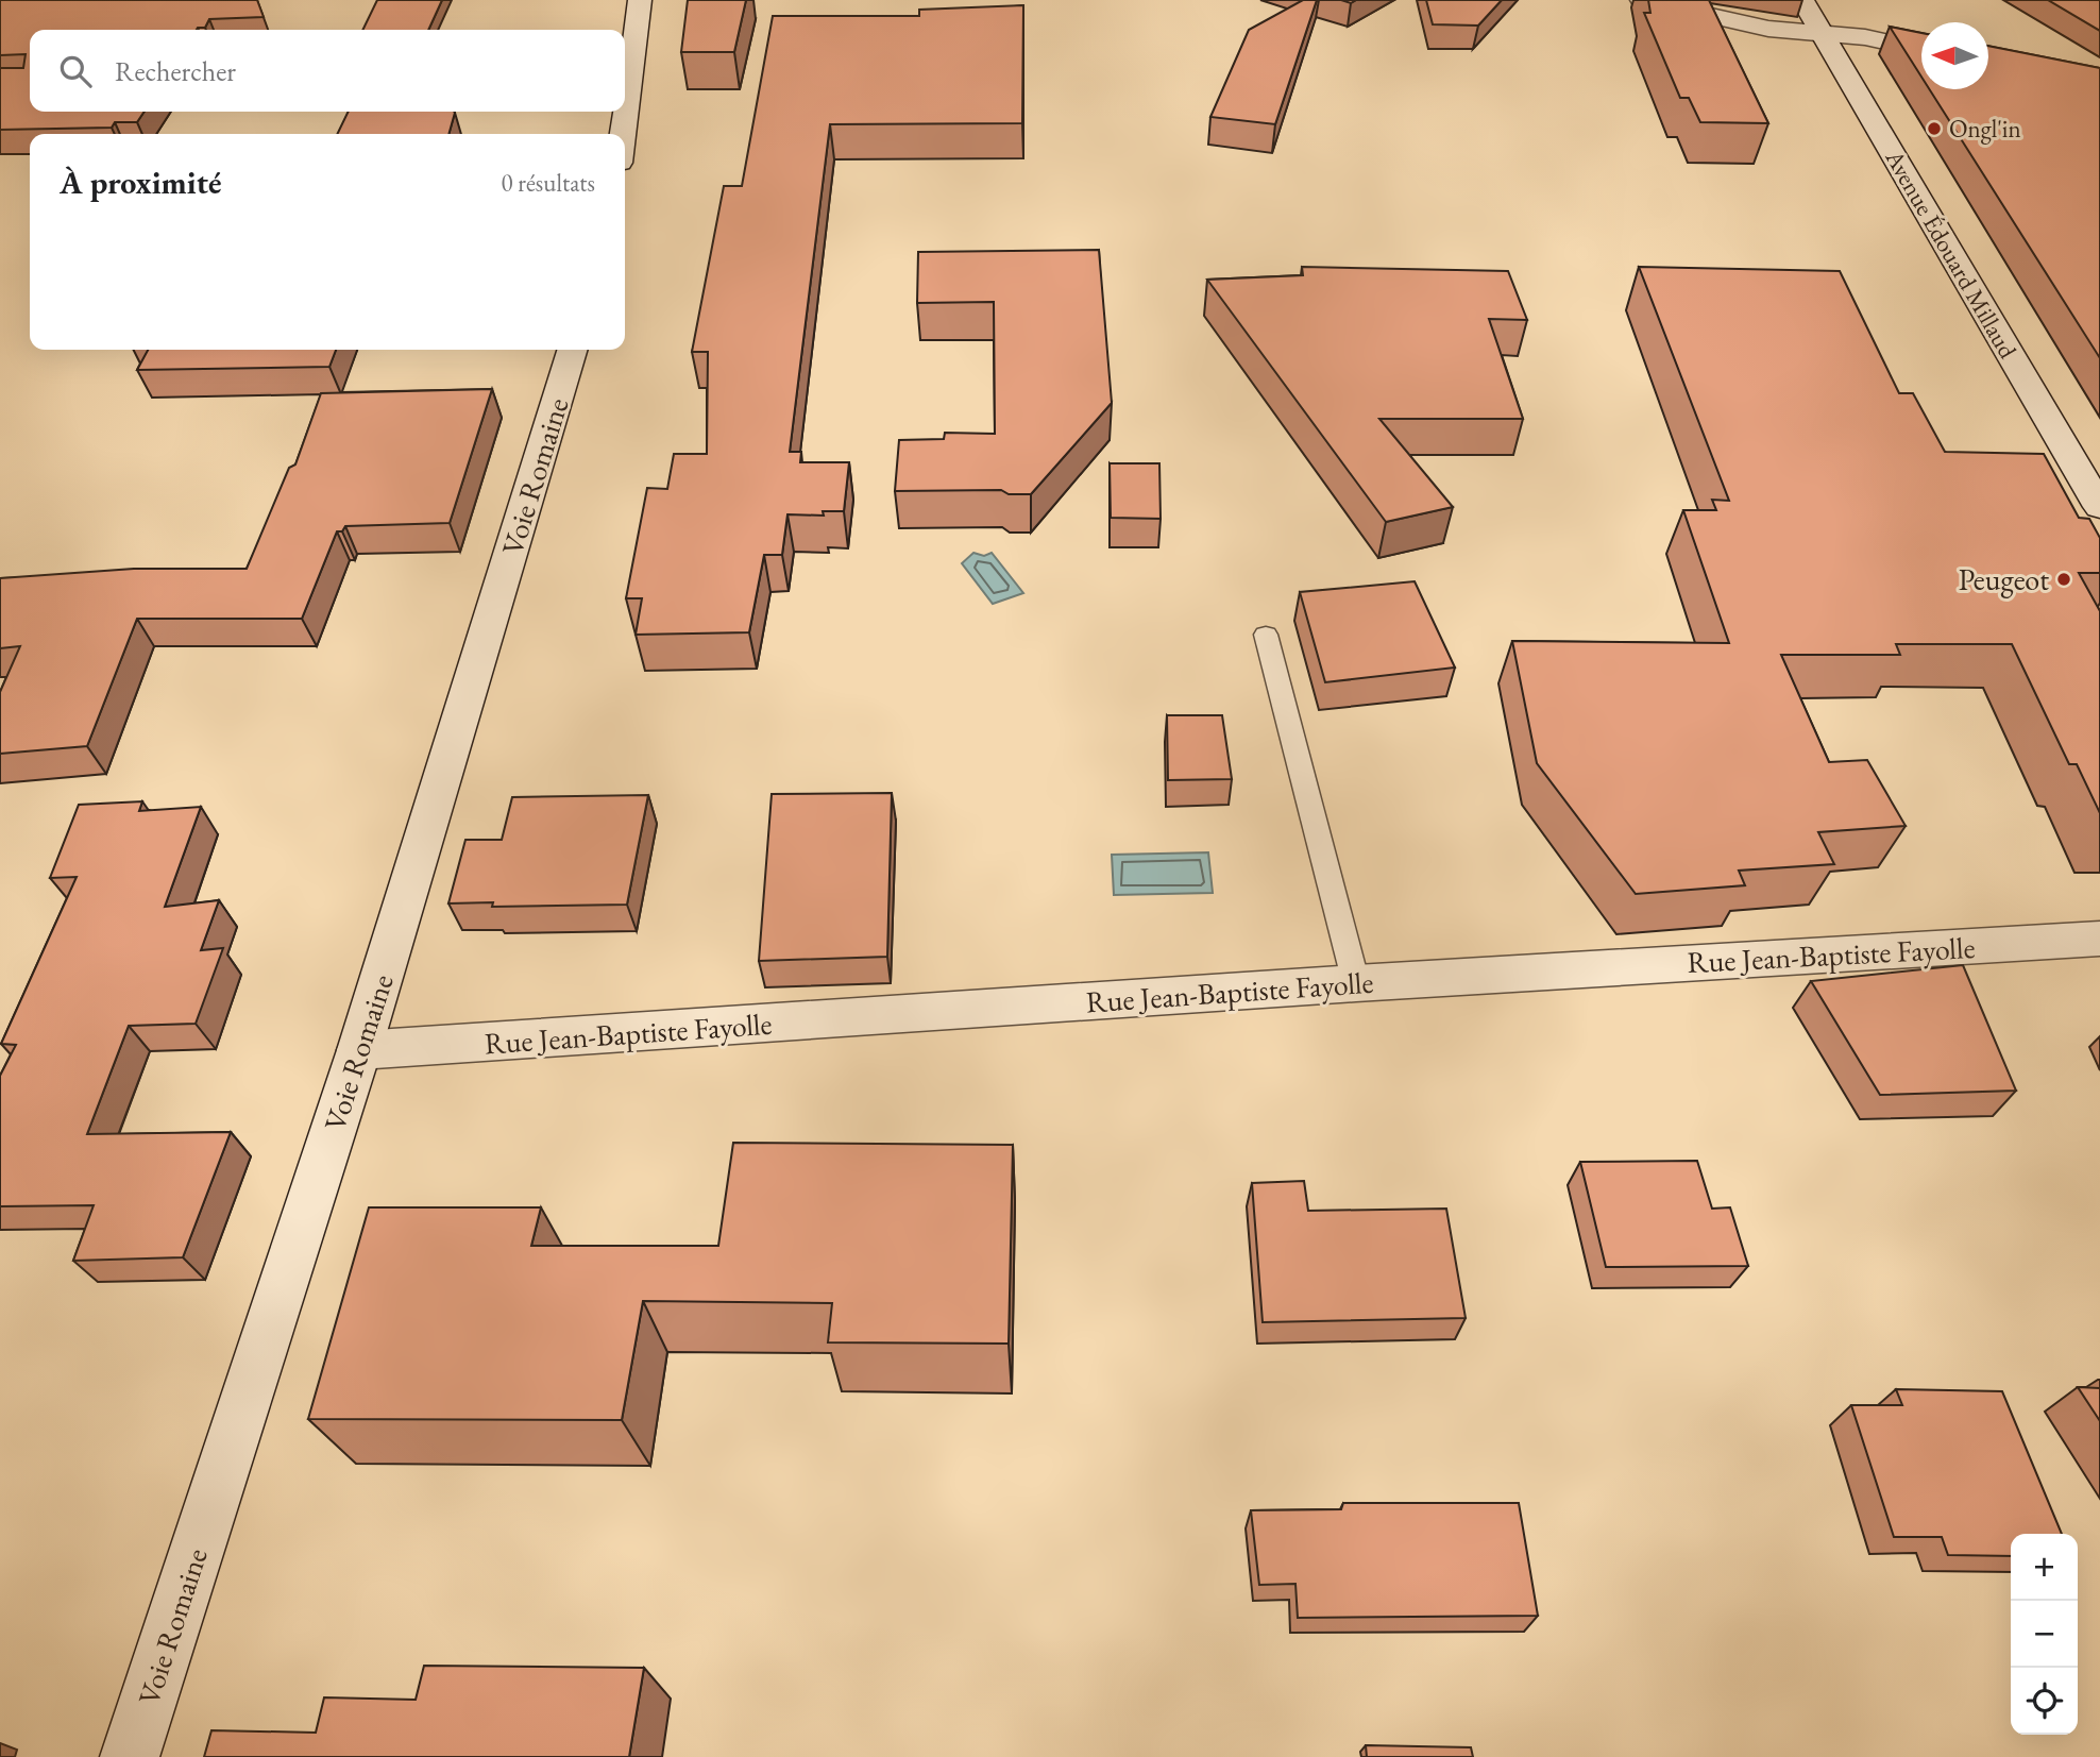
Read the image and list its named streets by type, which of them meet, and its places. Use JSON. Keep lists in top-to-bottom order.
{
  "streets": {
    "street": ["Avenue Édouard Millaud", "Voie Romaine", "Rue Jean-Baptiste Fayolle"]
  },
  "crossings": [
    ["Voie Romaine", "Rue Jean-Baptiste Fayolle"]
  ],
  "places": ["Ongl'in", "Peugeot"],
  "north": "left",
  "page": {
    "search": "Rechercher",
    "heading": ["À proximité", "0 résultats"],
    "map_buttons": ["+", "−"]
  }
}
